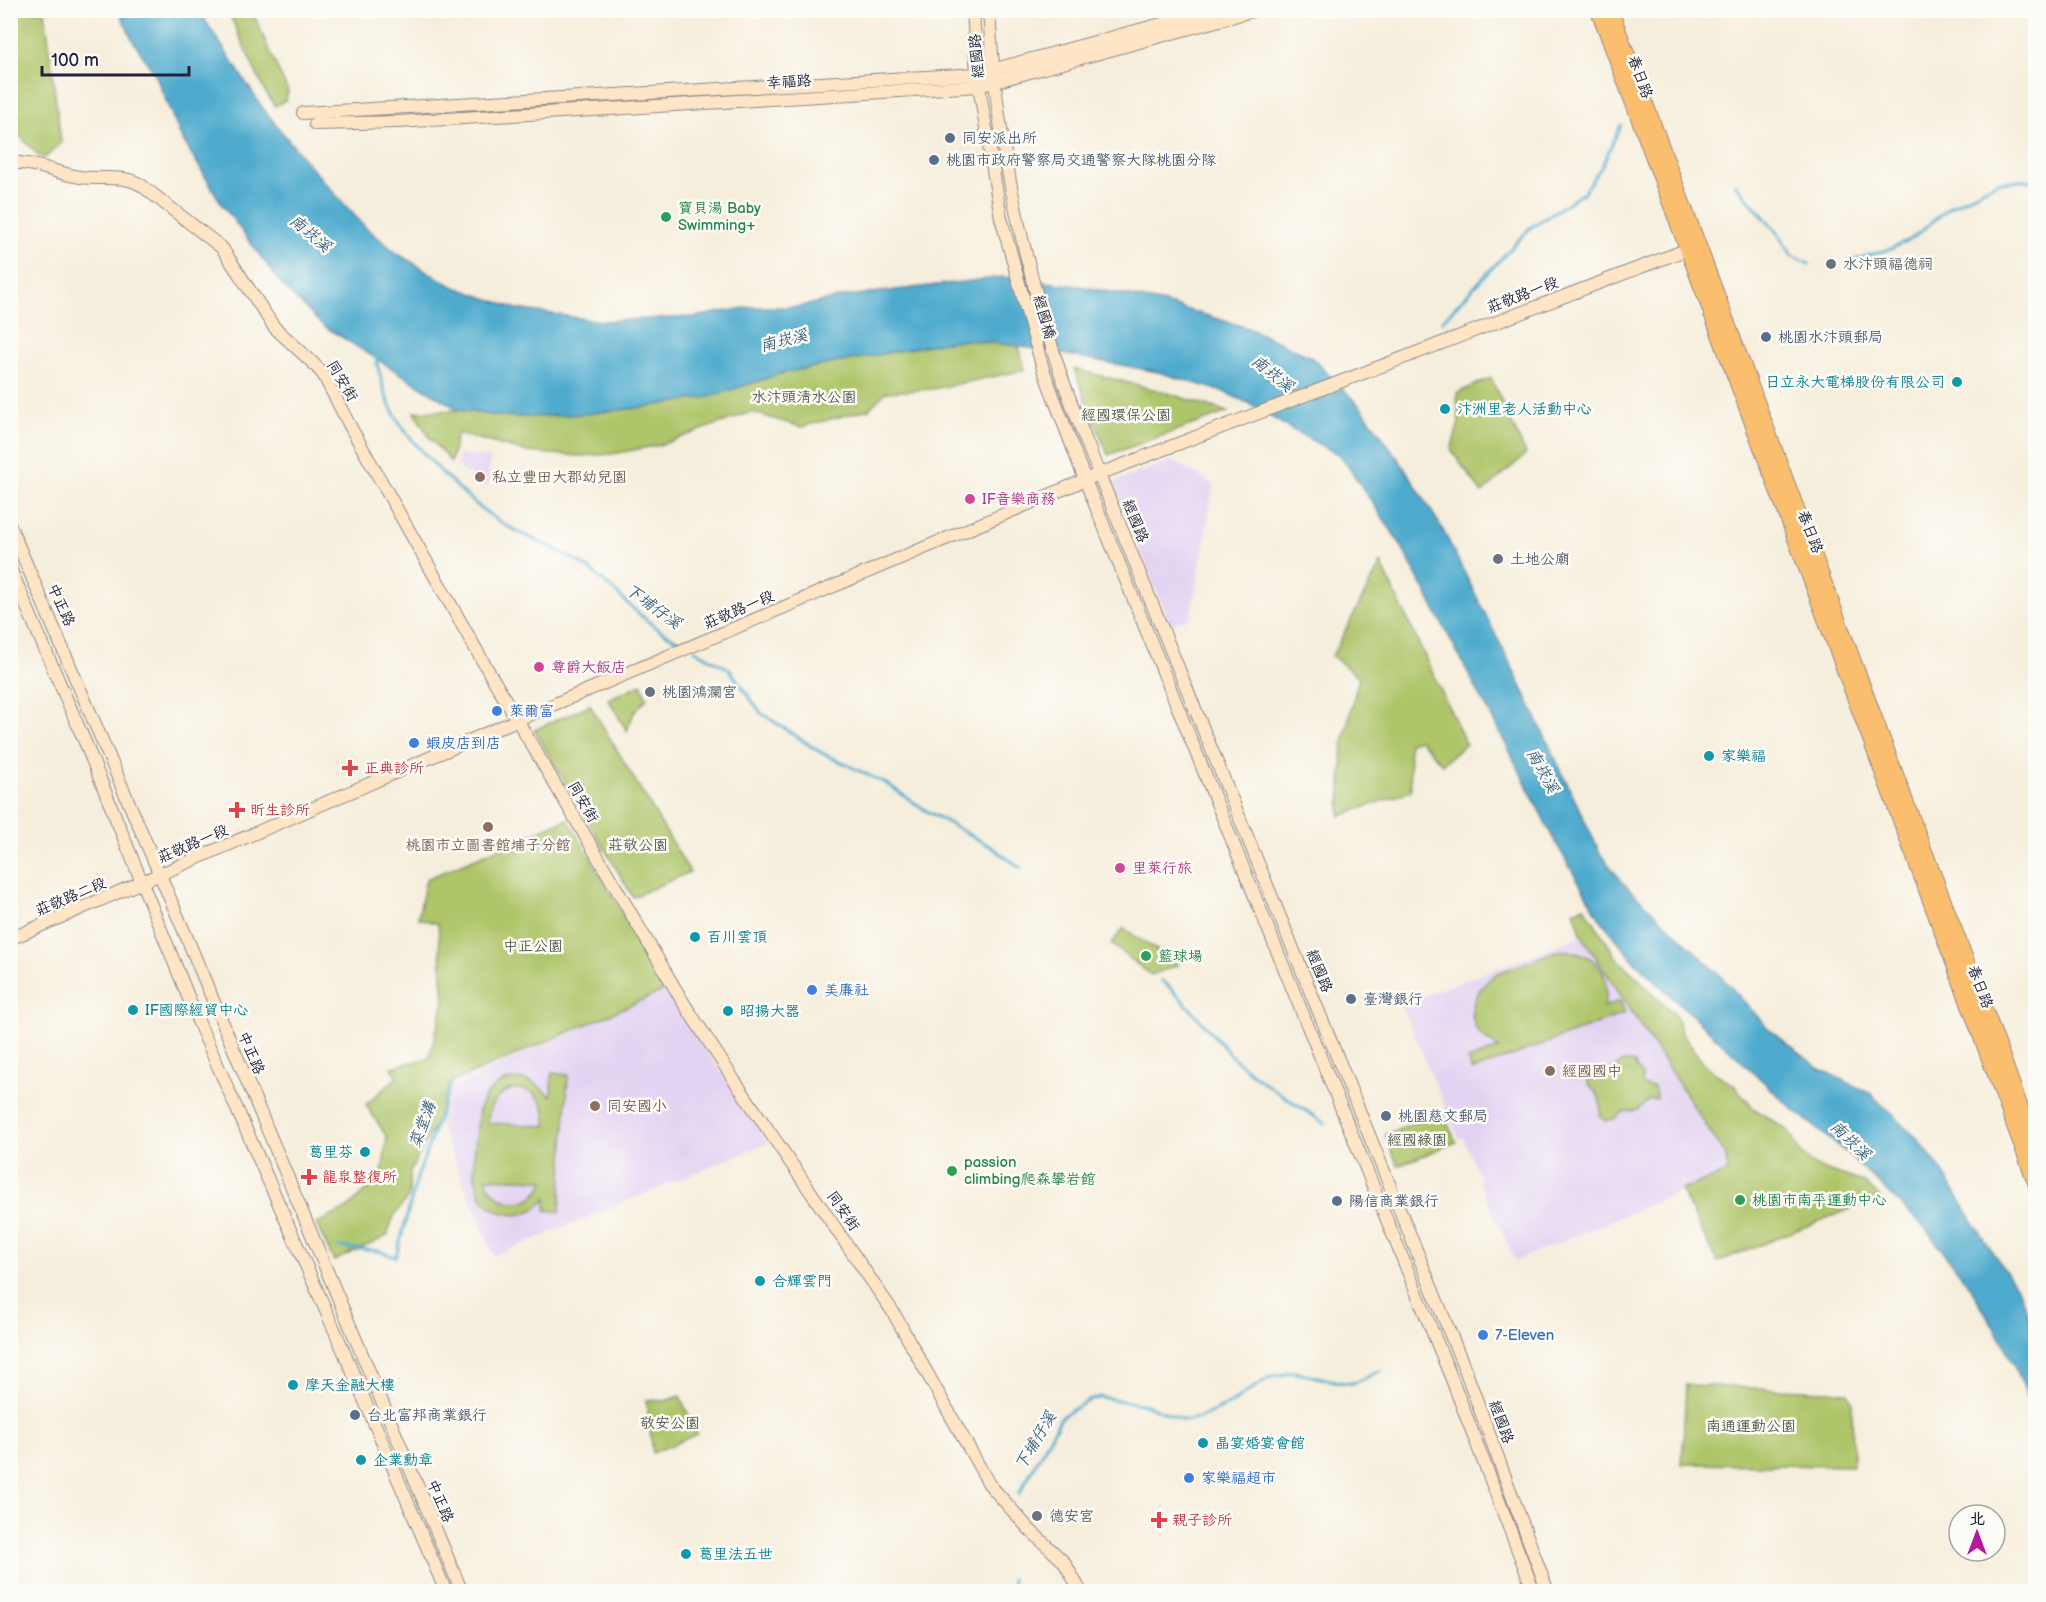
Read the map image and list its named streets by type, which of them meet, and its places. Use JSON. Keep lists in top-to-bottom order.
{
  "streets": {
    "main road": ["春日路"],
    "street": [
      "經國路",
      "幸福路",
      "莊敬路一段",
      "經國橋",
      "同安街",
      "中正路",
      "莊敬路二段"
    ]
  },
  "crossings": [
    ["經國路", "幸福路"],
    ["經國路", "莊敬路一段"],
    ["經國路", "經國橋"],
    ["春日路", "莊敬路一段"],
    ["莊敬路一段", "同安街"],
    ["莊敬路一段", "中正路"],
    ["莊敬路一段", "莊敬路二段"],
    ["中正路", "莊敬路二段"]
  ],
  "water": ["南崁溪", "下埔仔溪", "菜堂溝"],
  "parks": [
    "水汴頭清水公園",
    "經國環保公園",
    "莊敬公園",
    "中正公園",
    "經國綠園",
    "敬安公園",
    "南通運動公園"
  ],
  "places": {
    "other": [
      "同安派出所",
      "桃園市政府警察局交通警察大隊桃園分隊",
      "寶貝湯 Baby Swimming+",
      "水汴頭福德祠",
      "桃園水汴頭郵局",
      "日立永大電梯股份有限公司",
      "汴洲里老人活動中心",
      "私立豐田大郡幼兒園",
      "IF音樂商務",
      "土地公廟",
      "尊爵大飯店",
      "桃園鴻瀾宮",
      "萊爾富",
      "蝦皮店到店",
      "家樂福",
      "桃園市立圖書館埔子分館",
      "里萊行旅",
      "百川雲頂",
      "籃球場",
      "美廉社",
      "臺灣銀行",
      "IF國際經貿中心",
      "昭揚大器",
      "經國國中",
      "同安國小",
      "桃園慈文郵局",
      "葛里芬",
      "passion climbing爬森攀岩館",
      "桃園市南平運動中心",
      "陽信商業銀行",
      "合輝雲門",
      "7-Eleven",
      "摩天金融大樓",
      "台北富邦商業銀行",
      "晶宴婚宴會館",
      "企業勳章",
      "家樂福超市",
      "德安宮",
      "葛里法五世"
    ],
    "health": [
      "正典診所",
      "昕生診所",
      "龍泉整復所",
      "親子診所"
    ]
  },
  "scale_bar": "100 m",
  "north": "top"
}
